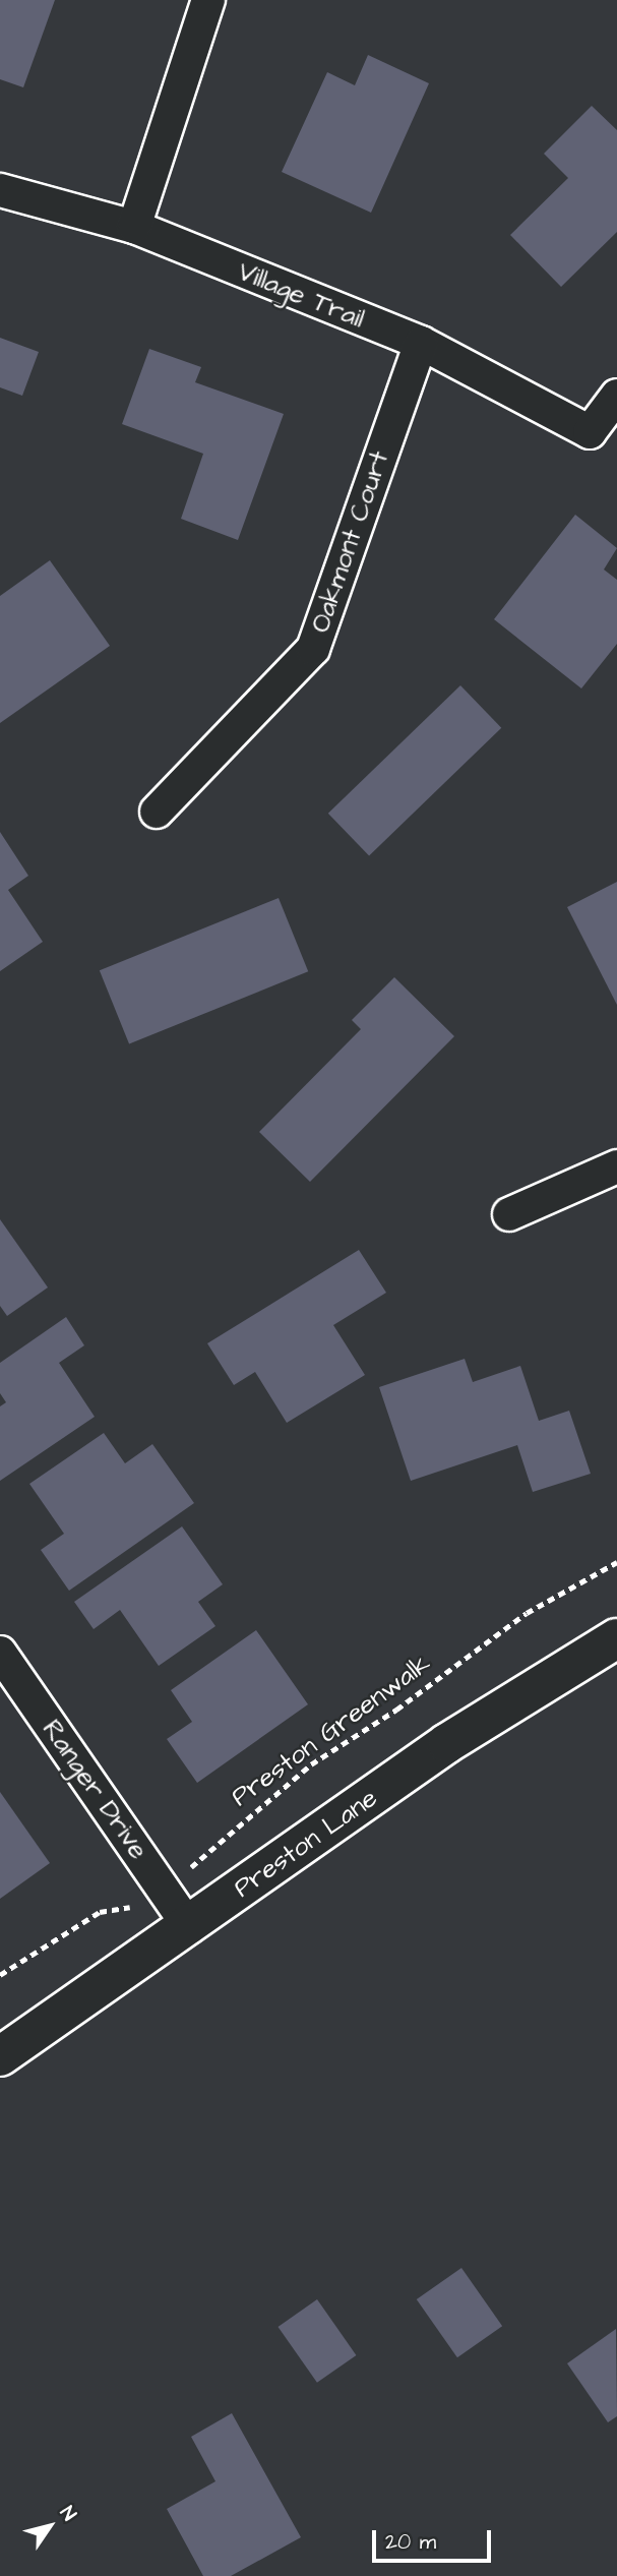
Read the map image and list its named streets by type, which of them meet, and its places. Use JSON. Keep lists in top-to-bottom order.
{
  "streets": {
    "street": [
      "Village Trail",
      "Oakmont Court",
      "Ranger Drive",
      "Preston Lane"
    ],
    "path": ["Preston Greenwalk"]
  },
  "crossings": [
    ["Village Trail", "Oakmont Court"],
    ["Preston Greenwalk", "Ranger Drive"],
    ["Ranger Drive", "Preston Lane"]
  ],
  "scale_bar": "20 m",
  "north": "top right"
}
